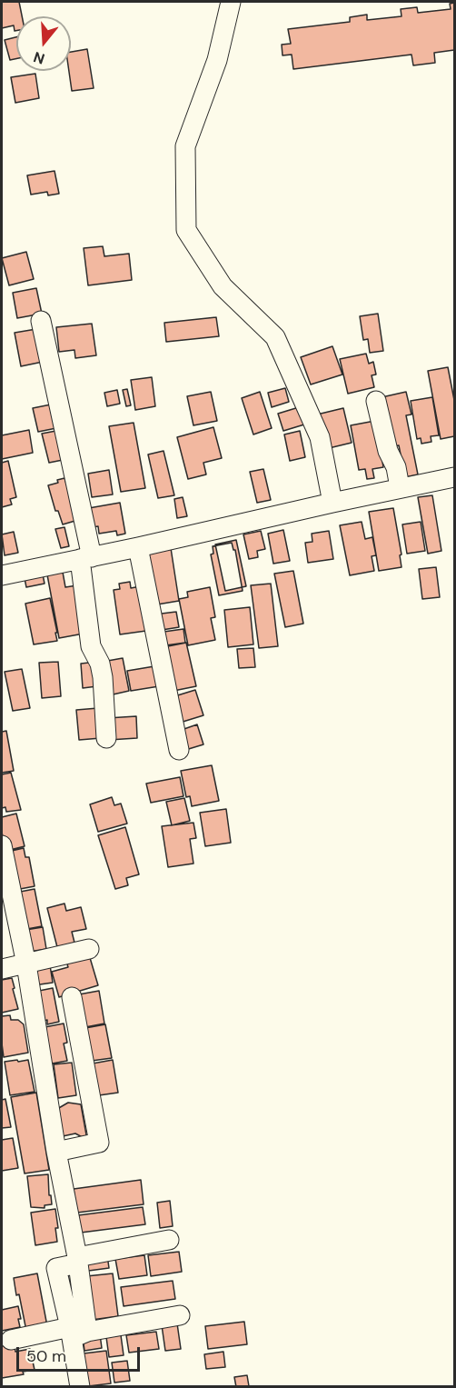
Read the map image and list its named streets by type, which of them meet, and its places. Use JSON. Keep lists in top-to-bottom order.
{
  "scale_bar": "50 m",
  "north": "bottom"
}
